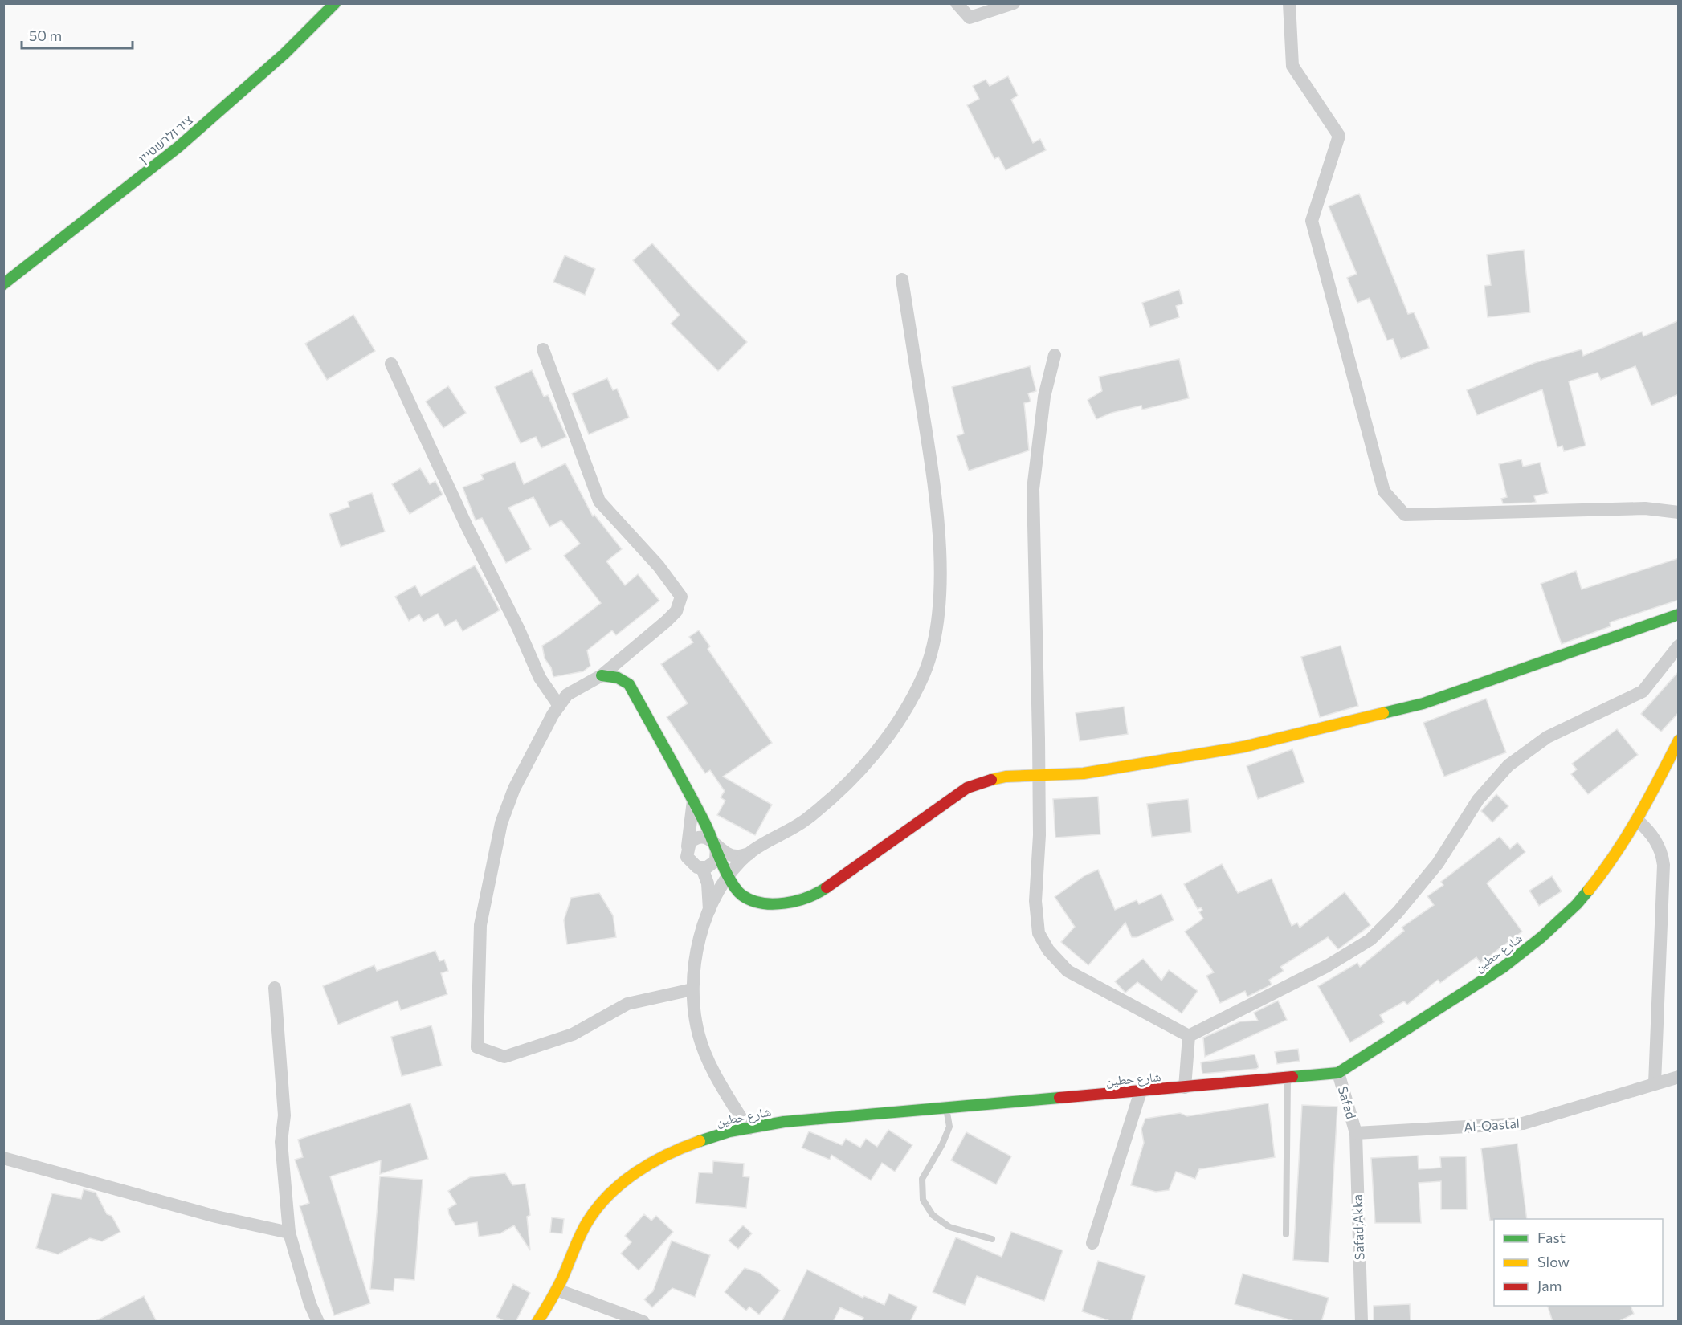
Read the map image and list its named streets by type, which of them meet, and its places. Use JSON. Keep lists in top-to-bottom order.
{
  "streets": {
    "street": [
      "ציר ולרשטיין",
      "شارع حطين",
      "Safad",
      "Al-Qastal",
      "Safad;Akka"
    ]
  },
  "crossings": [
    ["شارع حطين", "Safad"],
    ["Safad", "Al-Qastal"],
    ["Safad", "Safad;Akka"],
    ["Al-Qastal", "Safad;Akka"]
  ],
  "legend": ["Fast", "Slow", "Jam"],
  "scale_bar": "50 m"
}
